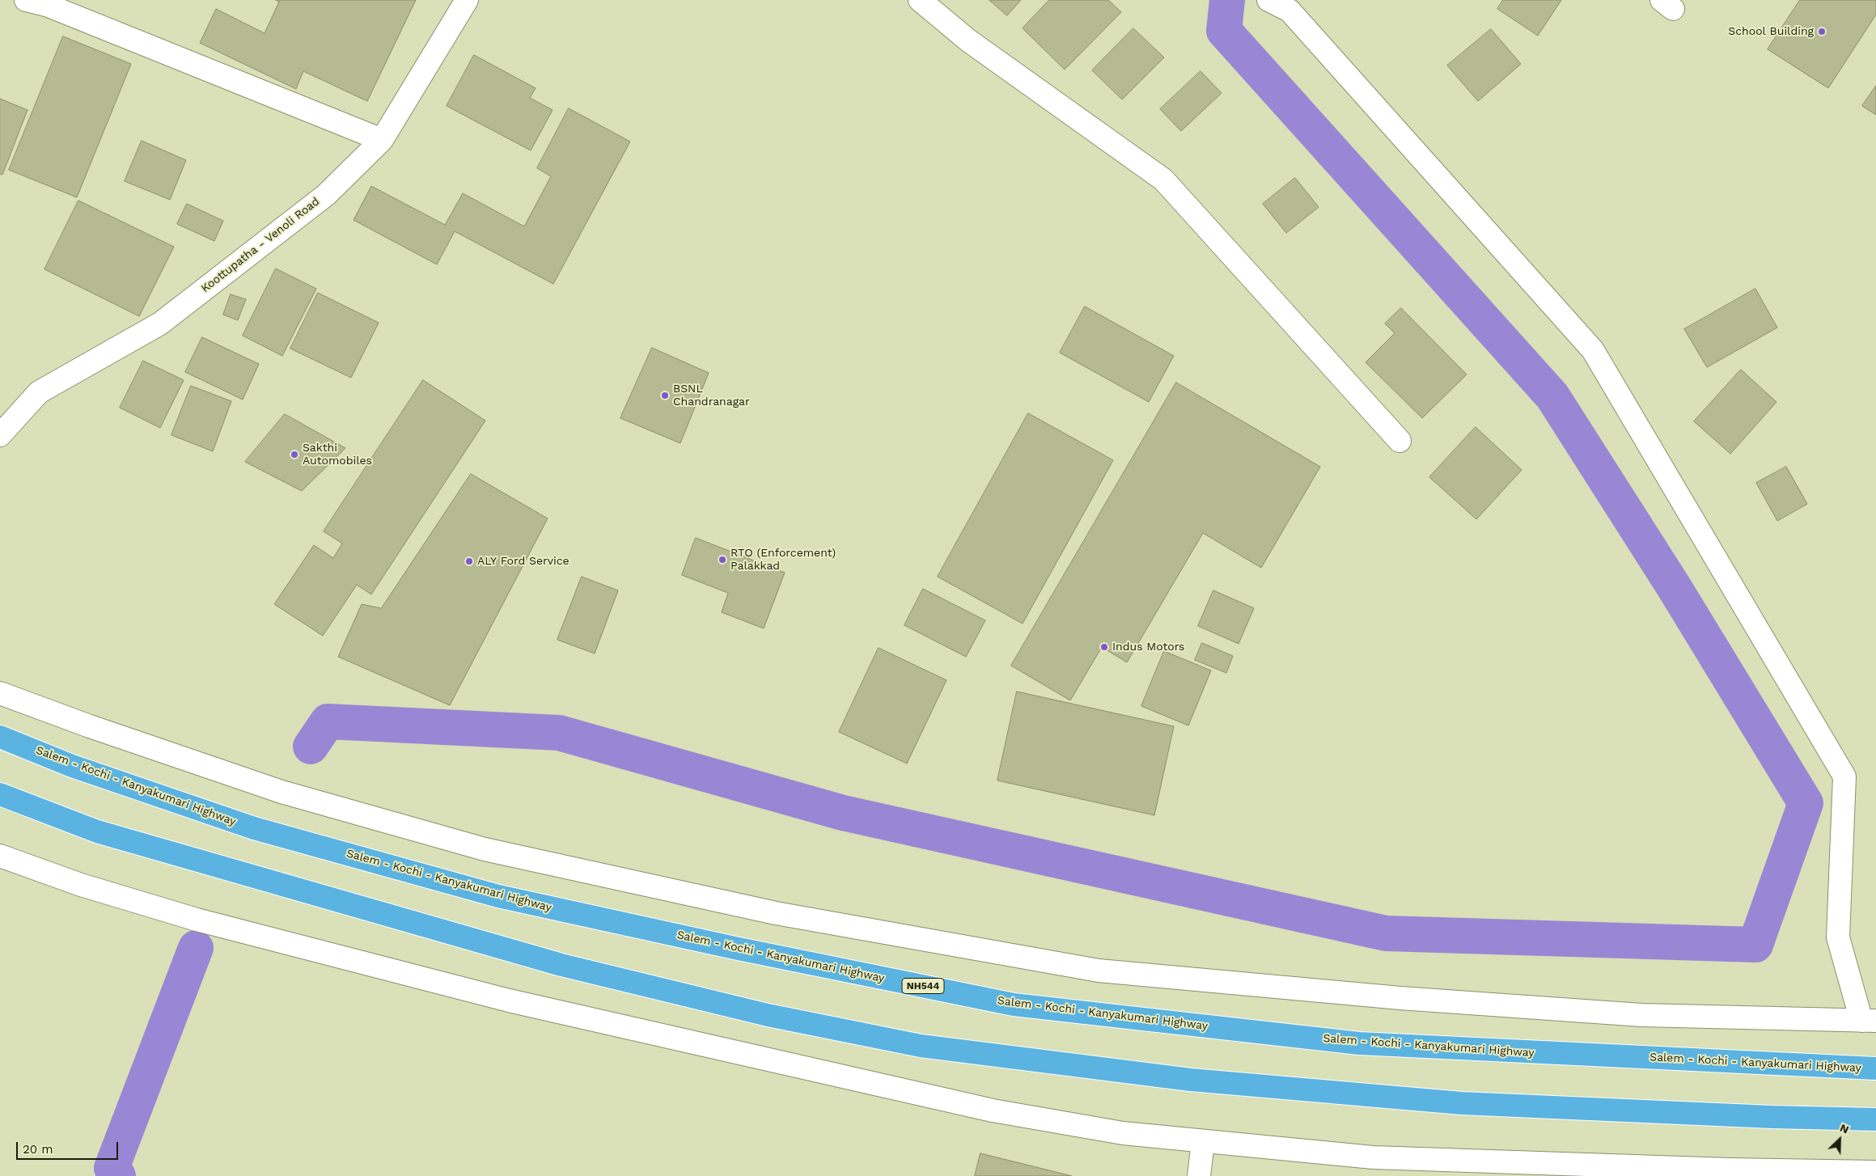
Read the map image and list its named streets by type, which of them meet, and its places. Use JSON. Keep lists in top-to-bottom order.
{
  "streets": {
    "highway": ["Salem - Kochi - Kanyakumari Highway", "NH544"],
    "street": ["Koottupatha - Venoli Road"]
  },
  "places": [
    "School Building",
    "BSNL Chandranagar",
    "Sakthi Automobiles",
    "RTO (Enforcement) Palakkad",
    "ALY Ford Service",
    "Indus Motors"
  ],
  "scale_bar": "20 m",
  "north": "top right"
}
